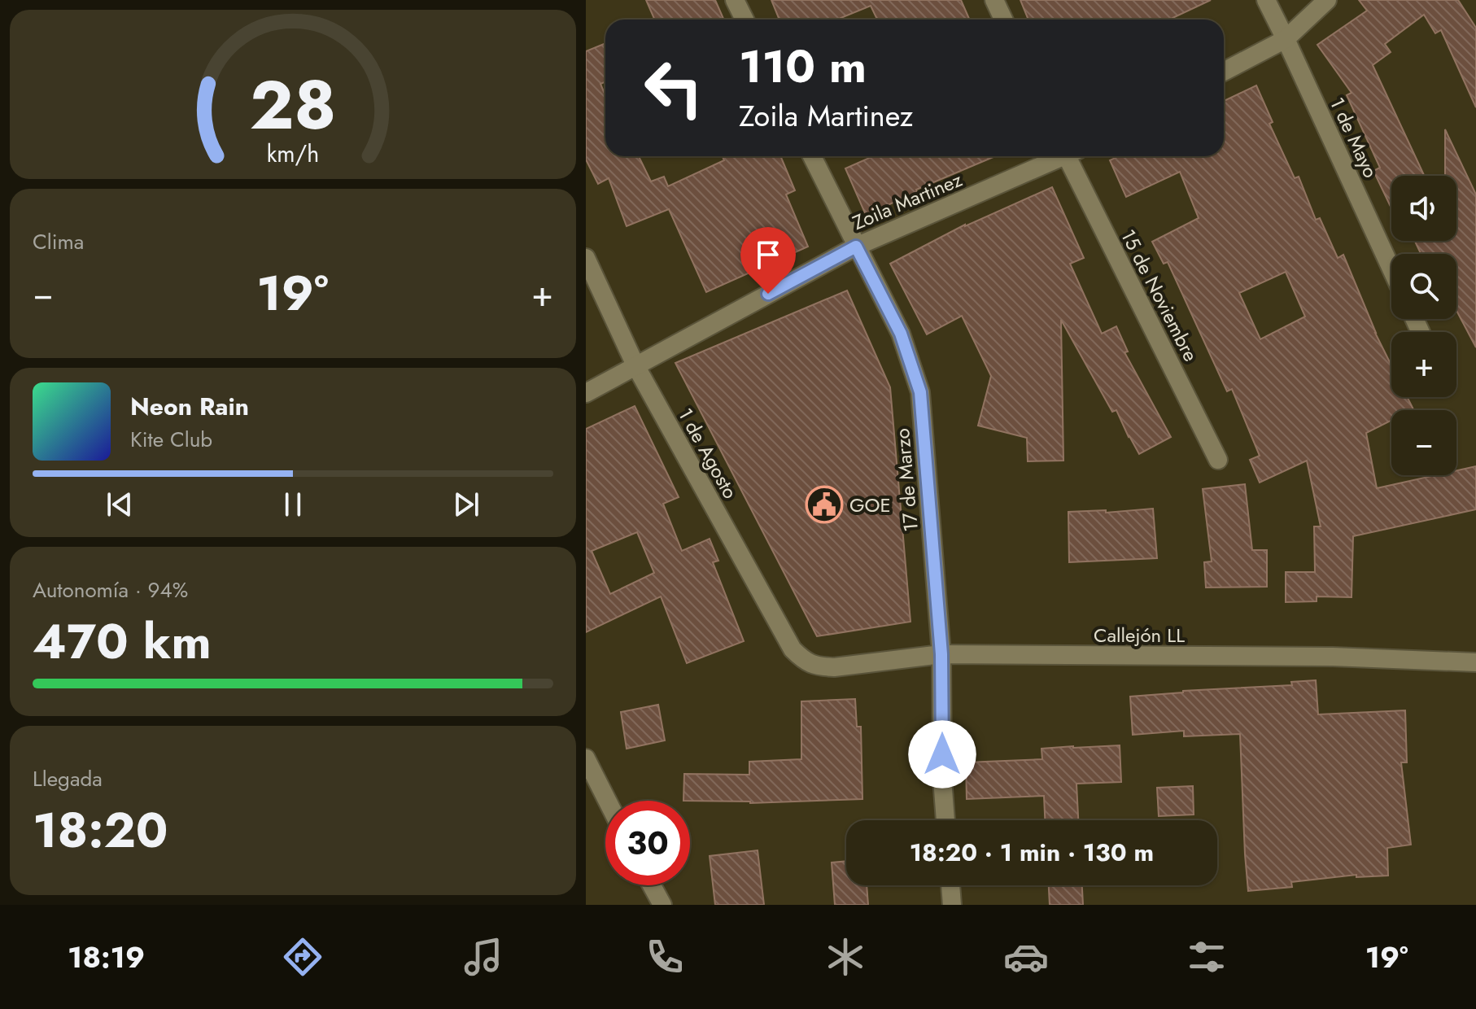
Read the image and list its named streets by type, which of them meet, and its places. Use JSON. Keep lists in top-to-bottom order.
{
  "streets": {
    "street": [
      "1 de Mayo",
      "Zoila Martinez",
      "15 de Noviembre",
      "1 de Agosto",
      "17 de Marzo",
      "Callejón LL"
    ]
  },
  "crossings": [
    ["Zoila Martinez", "1 de Agosto"],
    ["Zoila Martinez", "17 de Marzo"],
    ["1 de Agosto", "Callejón LL"],
    ["17 de Marzo", "Callejón LL"]
  ],
  "places": {
    "public building": ["GOE"]
  },
  "page": {
    "turn": ["110 m", "Zoila Martinez"],
    "map_buttons": ["+", "−"],
    "tile": [
      "Clima",
      ["Autonomía · 94%", "470 km"],
      ["Llegada", "18:20"]
    ],
    "heat": ["−", "19°", "+"],
    "song": ["Neon Rain", "Kite Club"],
    "limit": "30",
    "trip": "18:20 · 1 min · 130 m",
    "tabs": ["18:19", "19°"],
    "gauge": ["28", "km/h"]
  }
}
